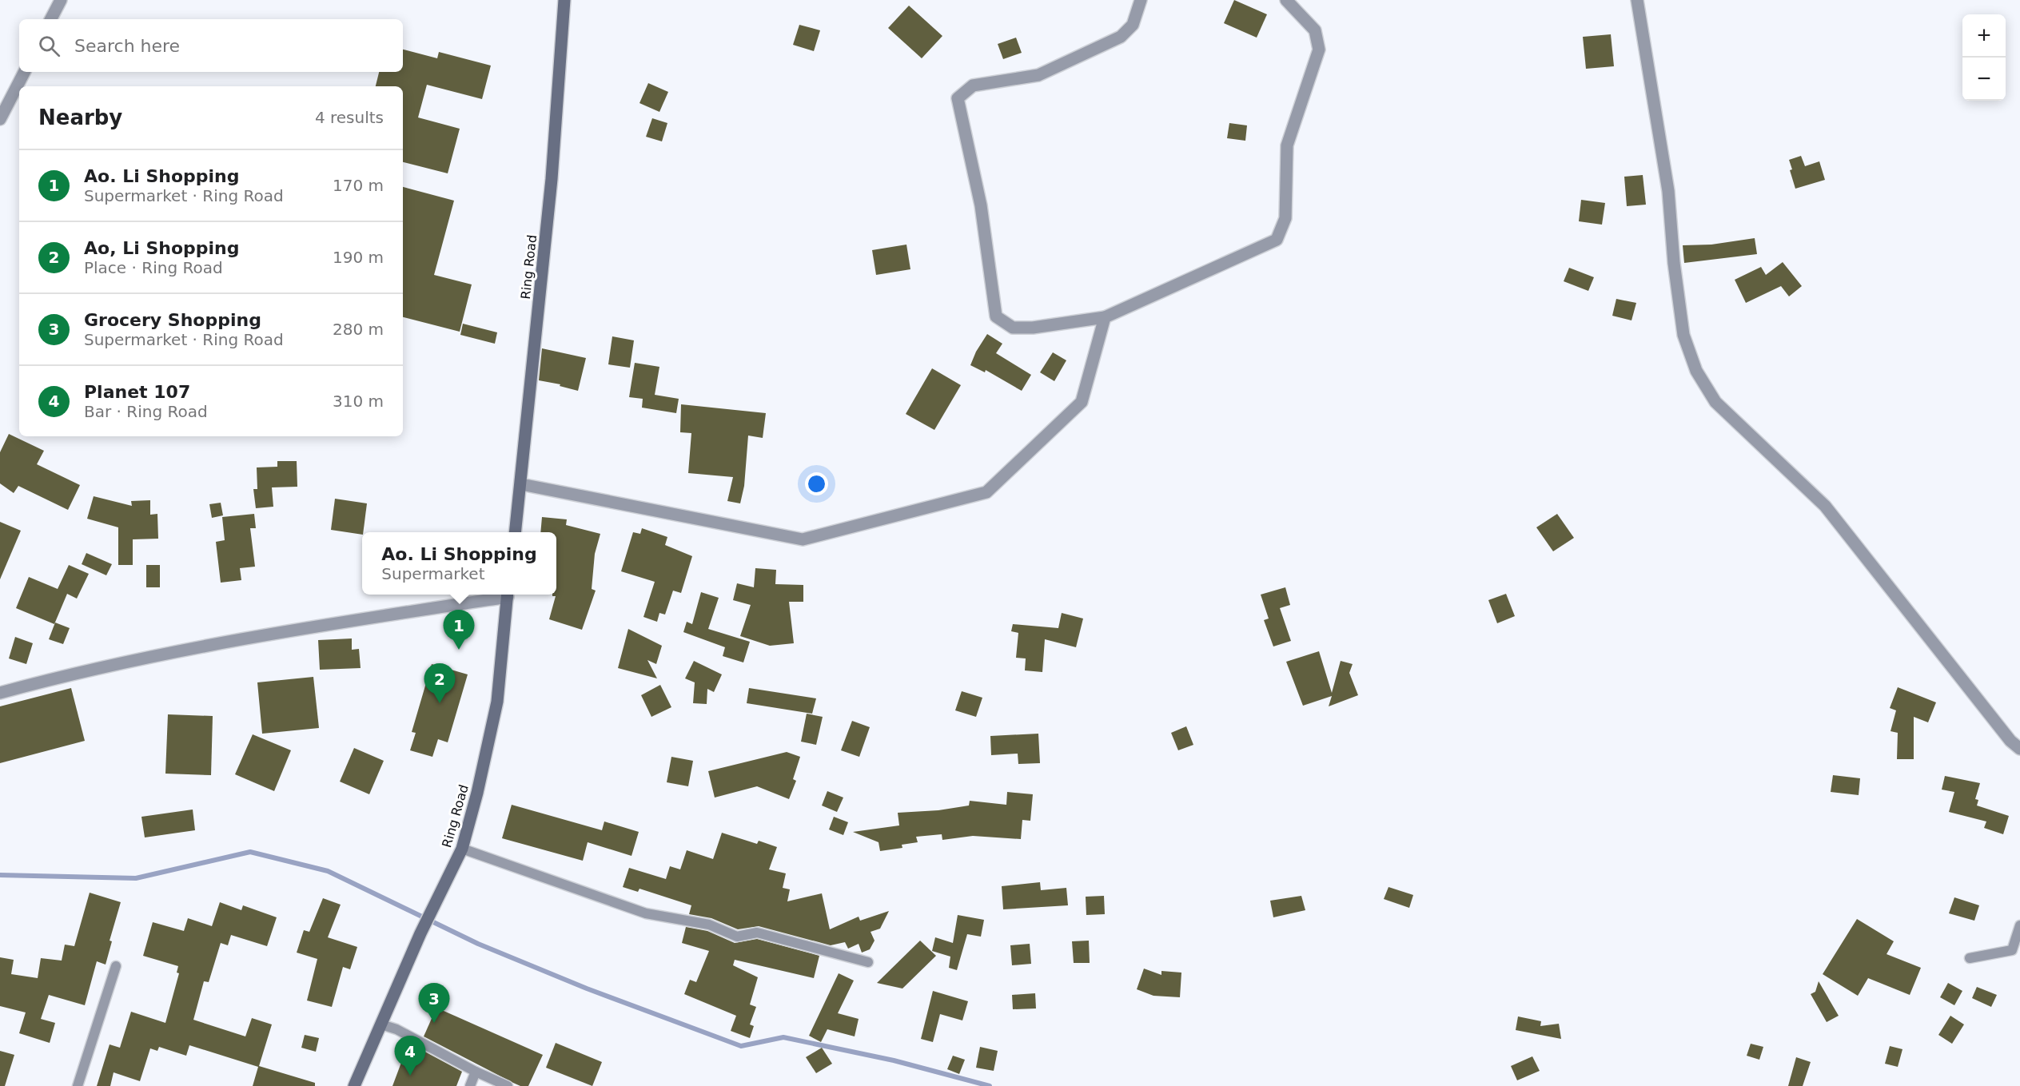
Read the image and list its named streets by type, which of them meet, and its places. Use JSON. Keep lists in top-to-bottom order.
{
  "streets": {
    "main road": ["Ring Road"]
  },
  "page": {
    "map_buttons": ["+", "−"],
    "search": "Search here",
    "heading": ["Nearby", "4 results"],
    "list": [
      {
        "mark": "1",
        "name": "Ao. Li Shopping",
        "note": "Supermarket · Ring Road",
        "value": "170 m"
      },
      {
        "mark": "2",
        "name": "Ao, Li Shopping",
        "note": "Place · Ring Road",
        "value": "190 m"
      },
      {
        "mark": "3",
        "name": "Grocery Shopping",
        "note": "Supermarket · Ring Road",
        "value": "280 m"
      },
      {
        "mark": "4",
        "name": "Planet 107",
        "note": "Bar · Ring Road",
        "value": "310 m"
      }
    ],
    "popup": ["Ao. Li Shopping", "Supermarket"],
    "pins": [
      "1",
      "2",
      "3",
      "4"
    ]
  }
}
